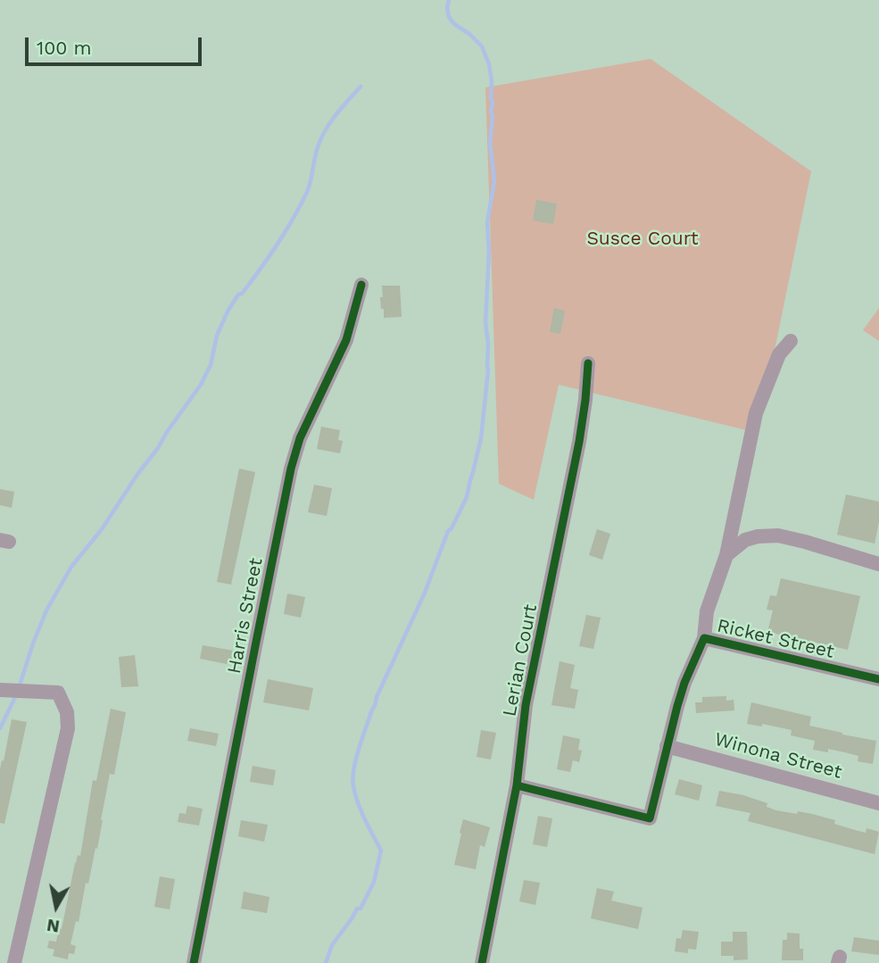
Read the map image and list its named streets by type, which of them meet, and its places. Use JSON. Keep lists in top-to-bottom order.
{
  "streets": {
    "street": [
      "Harris Street",
      "Ricket Street",
      "Lerian Court",
      "Winona Street"
    ]
  },
  "crossings": [
    ["Ricket Street", "Lerian Court"],
    ["Ricket Street", "Winona Street"]
  ],
  "parks": ["Susce Court"],
  "scale_bar": "100 m",
  "north": "bottom"
}
